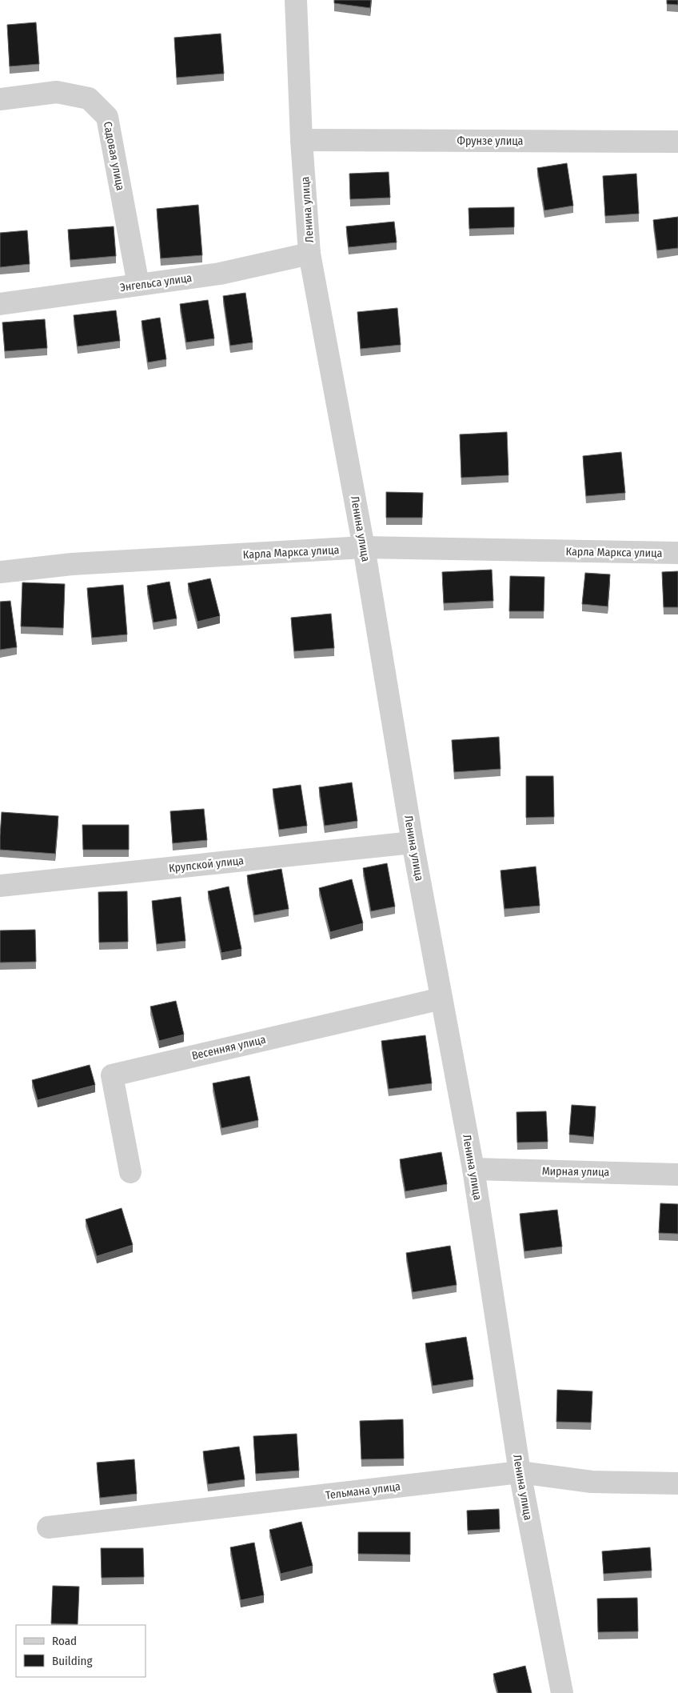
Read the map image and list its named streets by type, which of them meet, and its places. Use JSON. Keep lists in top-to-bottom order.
{
  "streets": {
    "street": [
      "Фрунзе улица",
      "Садовая улица",
      "Ленина улица",
      "Энгельса улица",
      "Карла Маркса улица",
      "Крупской улица",
      "Весенняя улица",
      "Мирная улица",
      "Тельмана улица"
    ]
  },
  "crossings": [
    ["Фрунзе улица", "Ленина улица"],
    ["Садовая улица", "Энгельса улица"],
    ["Ленина улица", "Энгельса улица"],
    ["Ленина улица", "Карла Маркса улица"],
    ["Ленина улица", "Крупской улица"],
    ["Ленина улица", "Весенняя улица"],
    ["Ленина улица", "Мирная улица"],
    ["Ленина улица", "Тельмана улица"]
  ],
  "legend": ["Road", "Building"]
}
